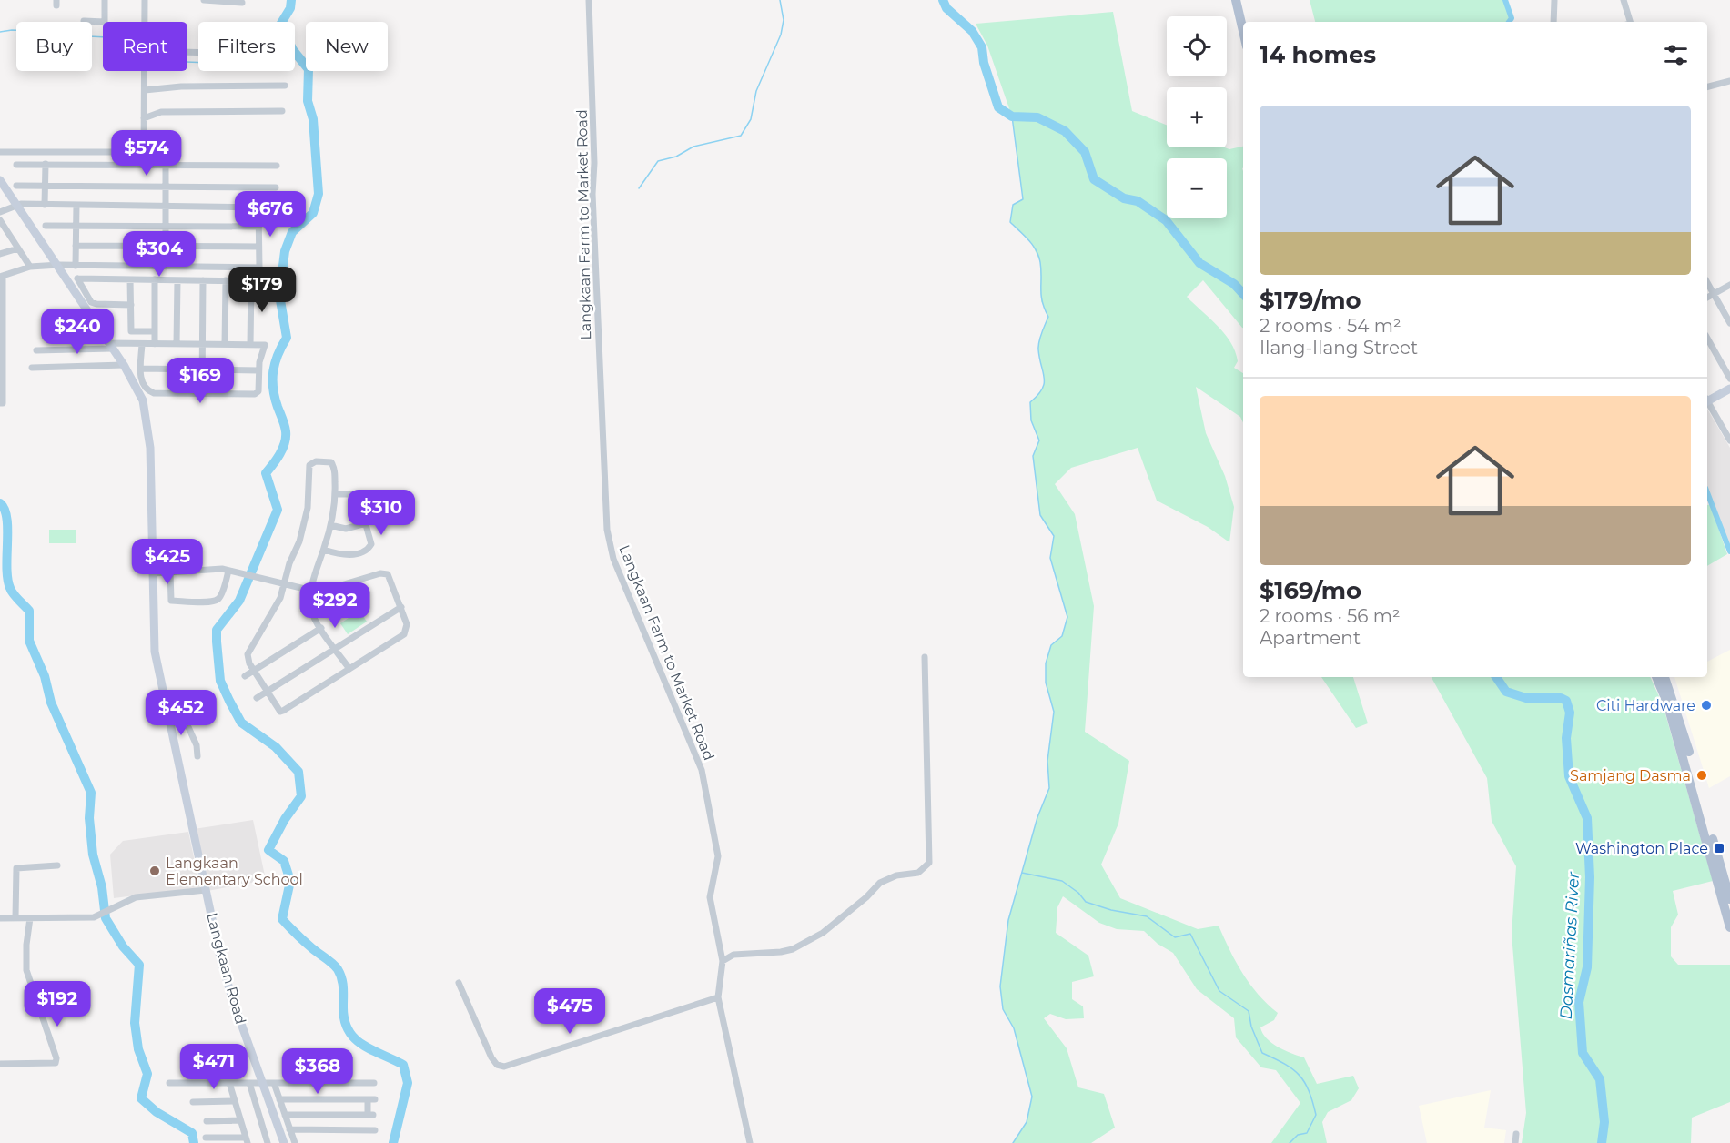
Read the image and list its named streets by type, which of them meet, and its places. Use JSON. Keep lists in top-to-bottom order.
{
  "streets": {
    "street": ["Langkaan Farm to Market Road", "Langkaan Road"]
  },
  "water": ["Dasmariñas River"],
  "places": {
    "other": ["Citi Hardware", "Samjang Dasma", "Langkaan Elementary School"],
    "transit": ["Washington Place"]
  },
  "page": {
    "map_buttons": ["+", "−"],
    "chip": [
      "Buy",
      "Rent",
      "Filters",
      "New"
    ],
    "heading": "14 homes",
    "list": [
      {
        "name": "$179/mo",
        "note": "2 rooms · 54 m² · Ilang-Ilang Street"
      },
      {
        "name": "$169/mo",
        "note": "2 rooms · 56 m² · Apartment"
      }
    ],
    "price": [
      "$574",
      "$676",
      "$304",
      "$179",
      "$240",
      "$169",
      "$310",
      "$425",
      "$292",
      "$452",
      "$192",
      "$475",
      "$471",
      "$368"
    ]
  }
}
